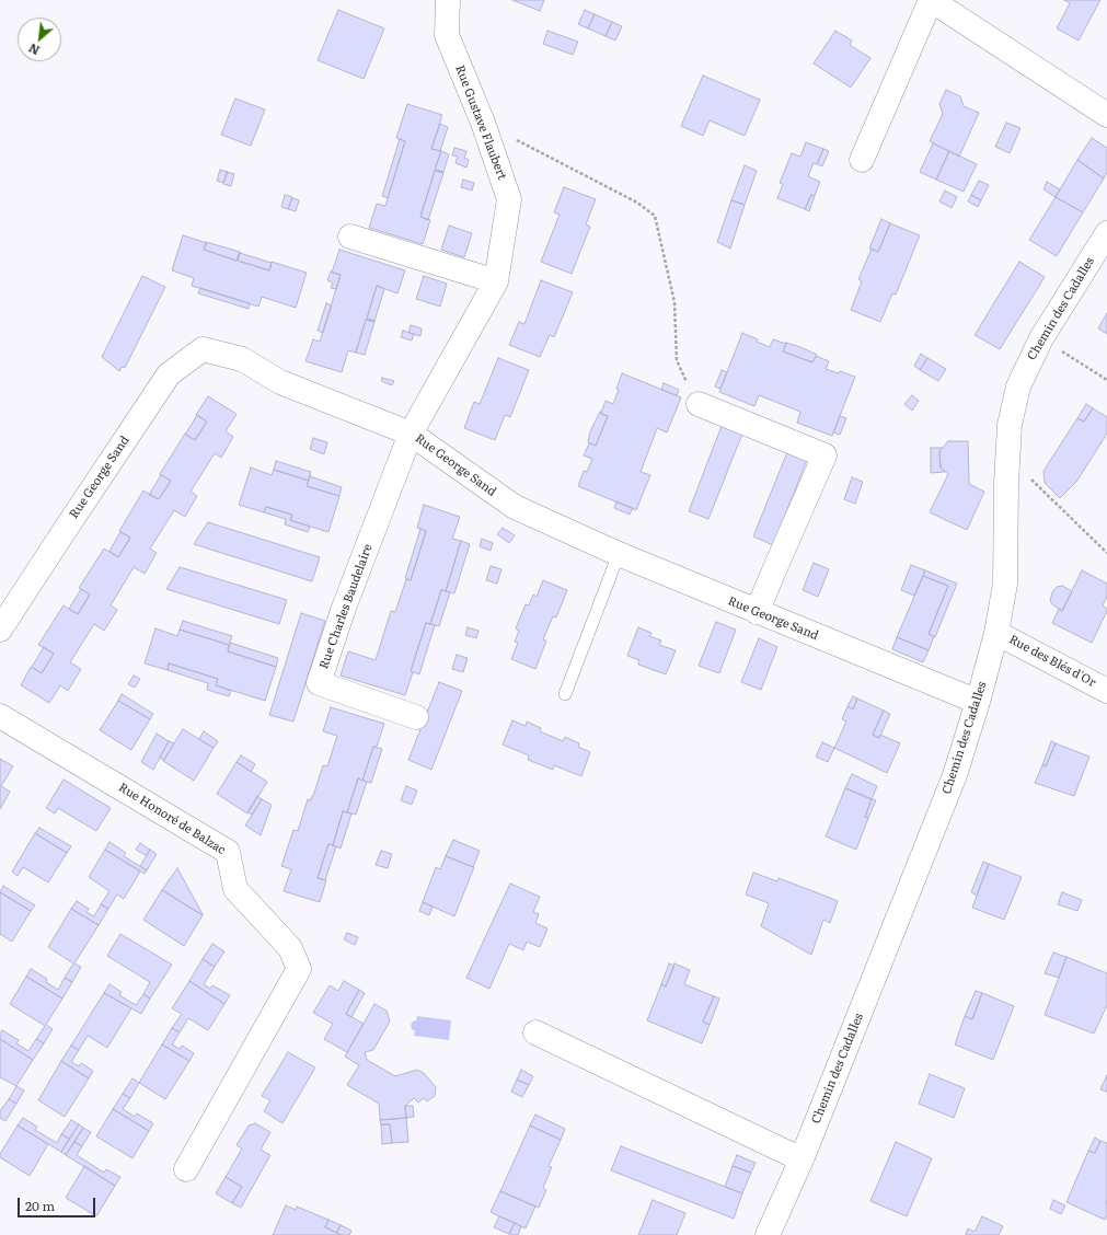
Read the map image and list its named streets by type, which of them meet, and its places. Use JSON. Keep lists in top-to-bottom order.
{
  "streets": {
    "street": [
      "Rue Gustave Flaubert",
      "Chemin des Cadalles",
      "Rue George Sand",
      "Rue Charles Baudelaire",
      "Rue des Blés d'Or",
      "Rue Honoré de Balzac"
    ]
  },
  "crossings": [
    ["Rue Gustave Flaubert", "Rue George Sand"],
    ["Rue Gustave Flaubert", "Rue Charles Baudelaire"],
    ["Chemin des Cadalles", "Rue George Sand"],
    ["Chemin des Cadalles", "Rue des Blés d'Or"],
    ["Rue George Sand", "Rue Charles Baudelaire"]
  ],
  "scale_bar": "20 m",
  "north": "bottom left"
}
